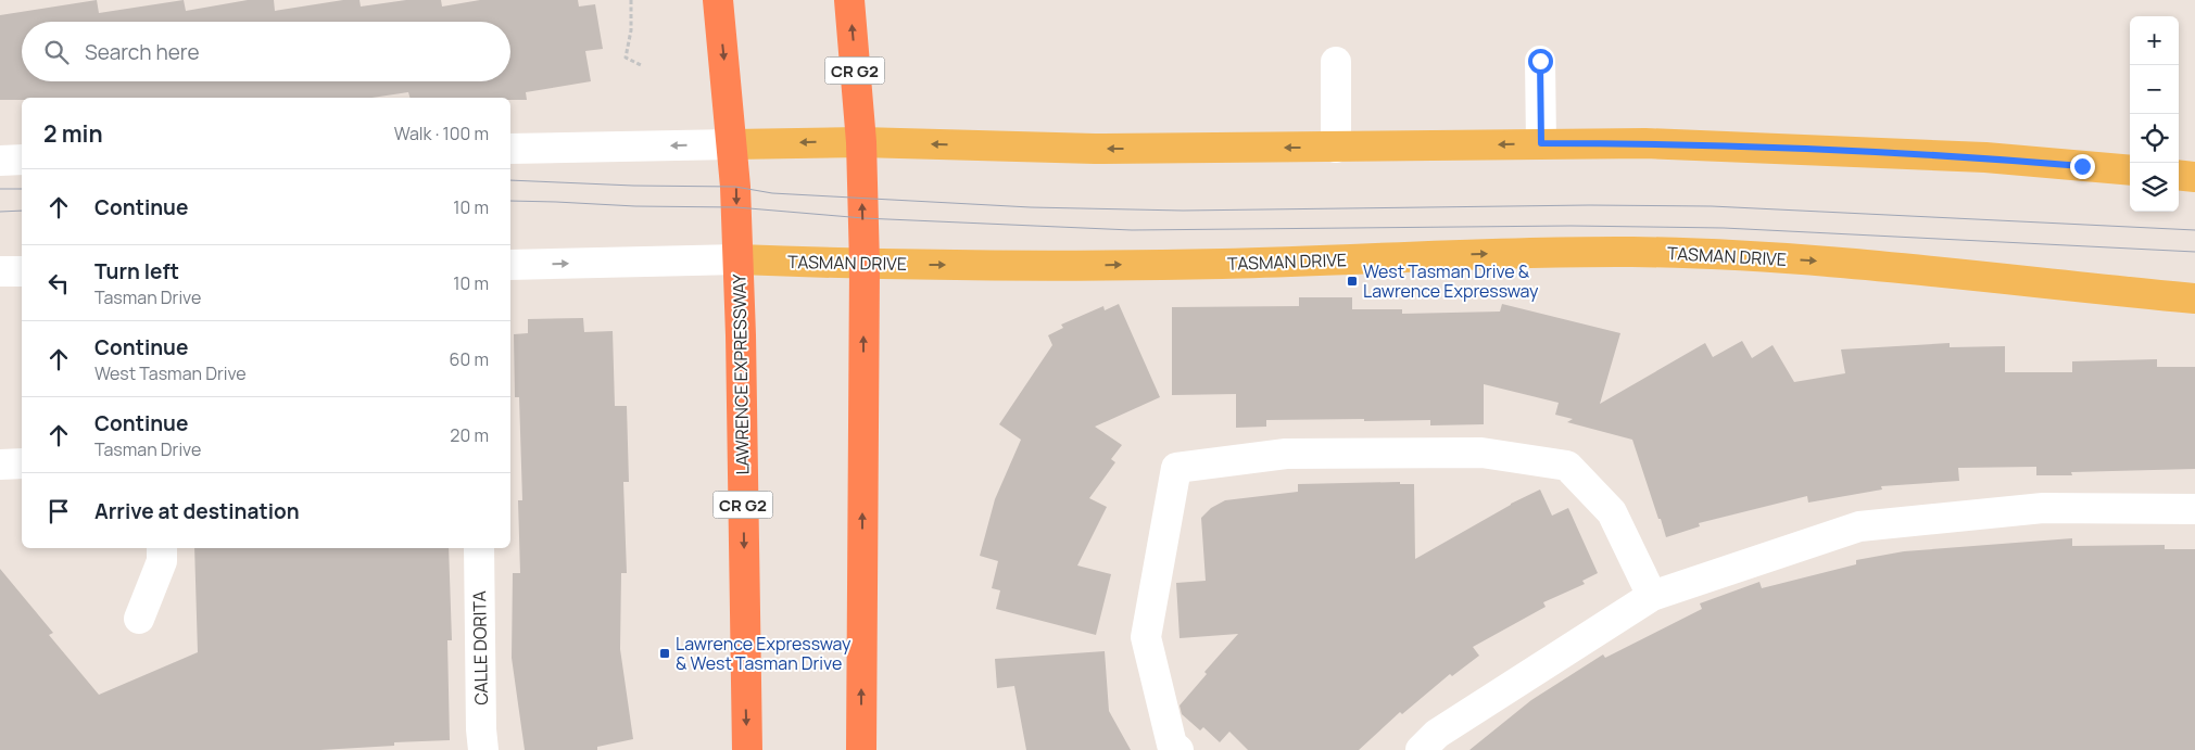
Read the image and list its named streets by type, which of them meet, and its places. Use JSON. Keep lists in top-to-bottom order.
{
  "streets": {
    "highway": ["CR G2", "LAWRENCE EXPRESSWAY"],
    "main road": ["TASMAN DRIVE"],
    "street": ["CALLE DORITA"]
  },
  "crossings": [
    ["CR G2", "TASMAN DRIVE"],
    ["TASMAN DRIVE", "LAWRENCE EXPRESSWAY"]
  ],
  "places": {
    "transit": ["West Tasman Drive & Lawrence Expressway", "Lawrence Expressway & West Tasman Drive"]
  },
  "page": {
    "map_buttons": ["+", "−"],
    "search": "Search here",
    "heading": ["2 min", "Walk · 100 m"],
    "list": [
      ["Continue", "10 m"],
      ["Turn left", "Tasman Drive", "10 m"],
      ["Continue", "West Tasman Drive", "60 m"],
      ["Continue", "Tasman Drive", "20 m"],
      "Arrive at destination"
    ]
  }
}
